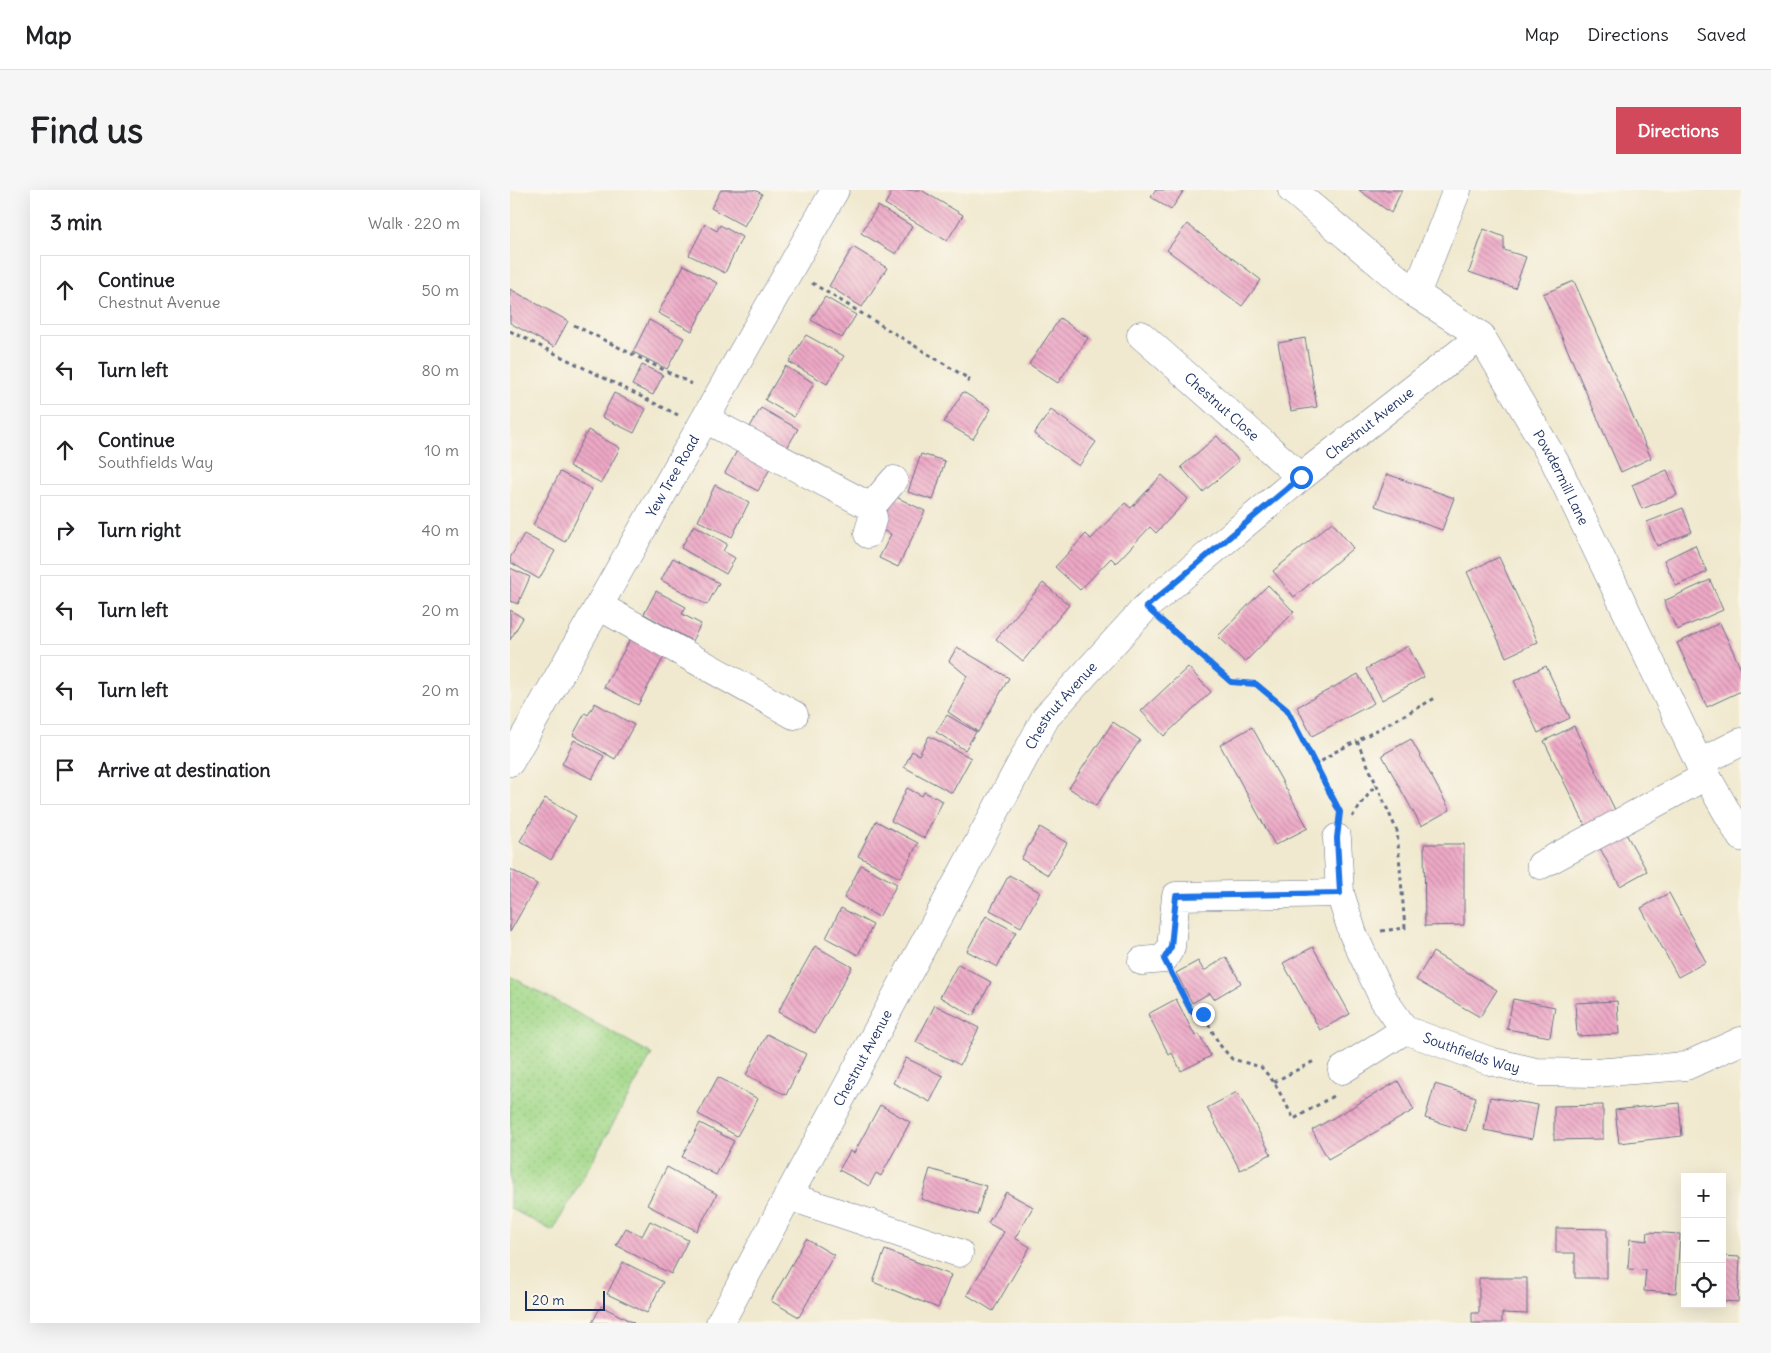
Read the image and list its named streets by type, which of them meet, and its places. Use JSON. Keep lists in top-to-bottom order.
{
  "streets": {
    "street": [
      "Chestnut Close",
      "Chestnut Avenue",
      "Yew Tree Road",
      "Powdermill Lane",
      "Southfields Way"
    ]
  },
  "crossings": [
    ["Chestnut Close", "Chestnut Avenue"],
    ["Chestnut Avenue", "Powdermill Lane"]
  ],
  "scale_bar": "20 m",
  "page": {
    "header": "Map",
    "nav": ["Map", "Directions", "Saved"],
    "buttons": "Directions",
    "title": "Find us",
    "heading": ["3 min", "Walk · 220 m"],
    "list": [
      ["Continue", "Chestnut Avenue", "50 m"],
      ["Turn left", "80 m"],
      ["Continue", "Southfields Way", "10 m"],
      ["Turn right", "40 m"],
      ["Turn left", "20 m"],
      ["Turn left", "20 m"],
      "Arrive at destination"
    ],
    "map_buttons": ["+", "−"],
    "scale": "20 m"
  }
}
